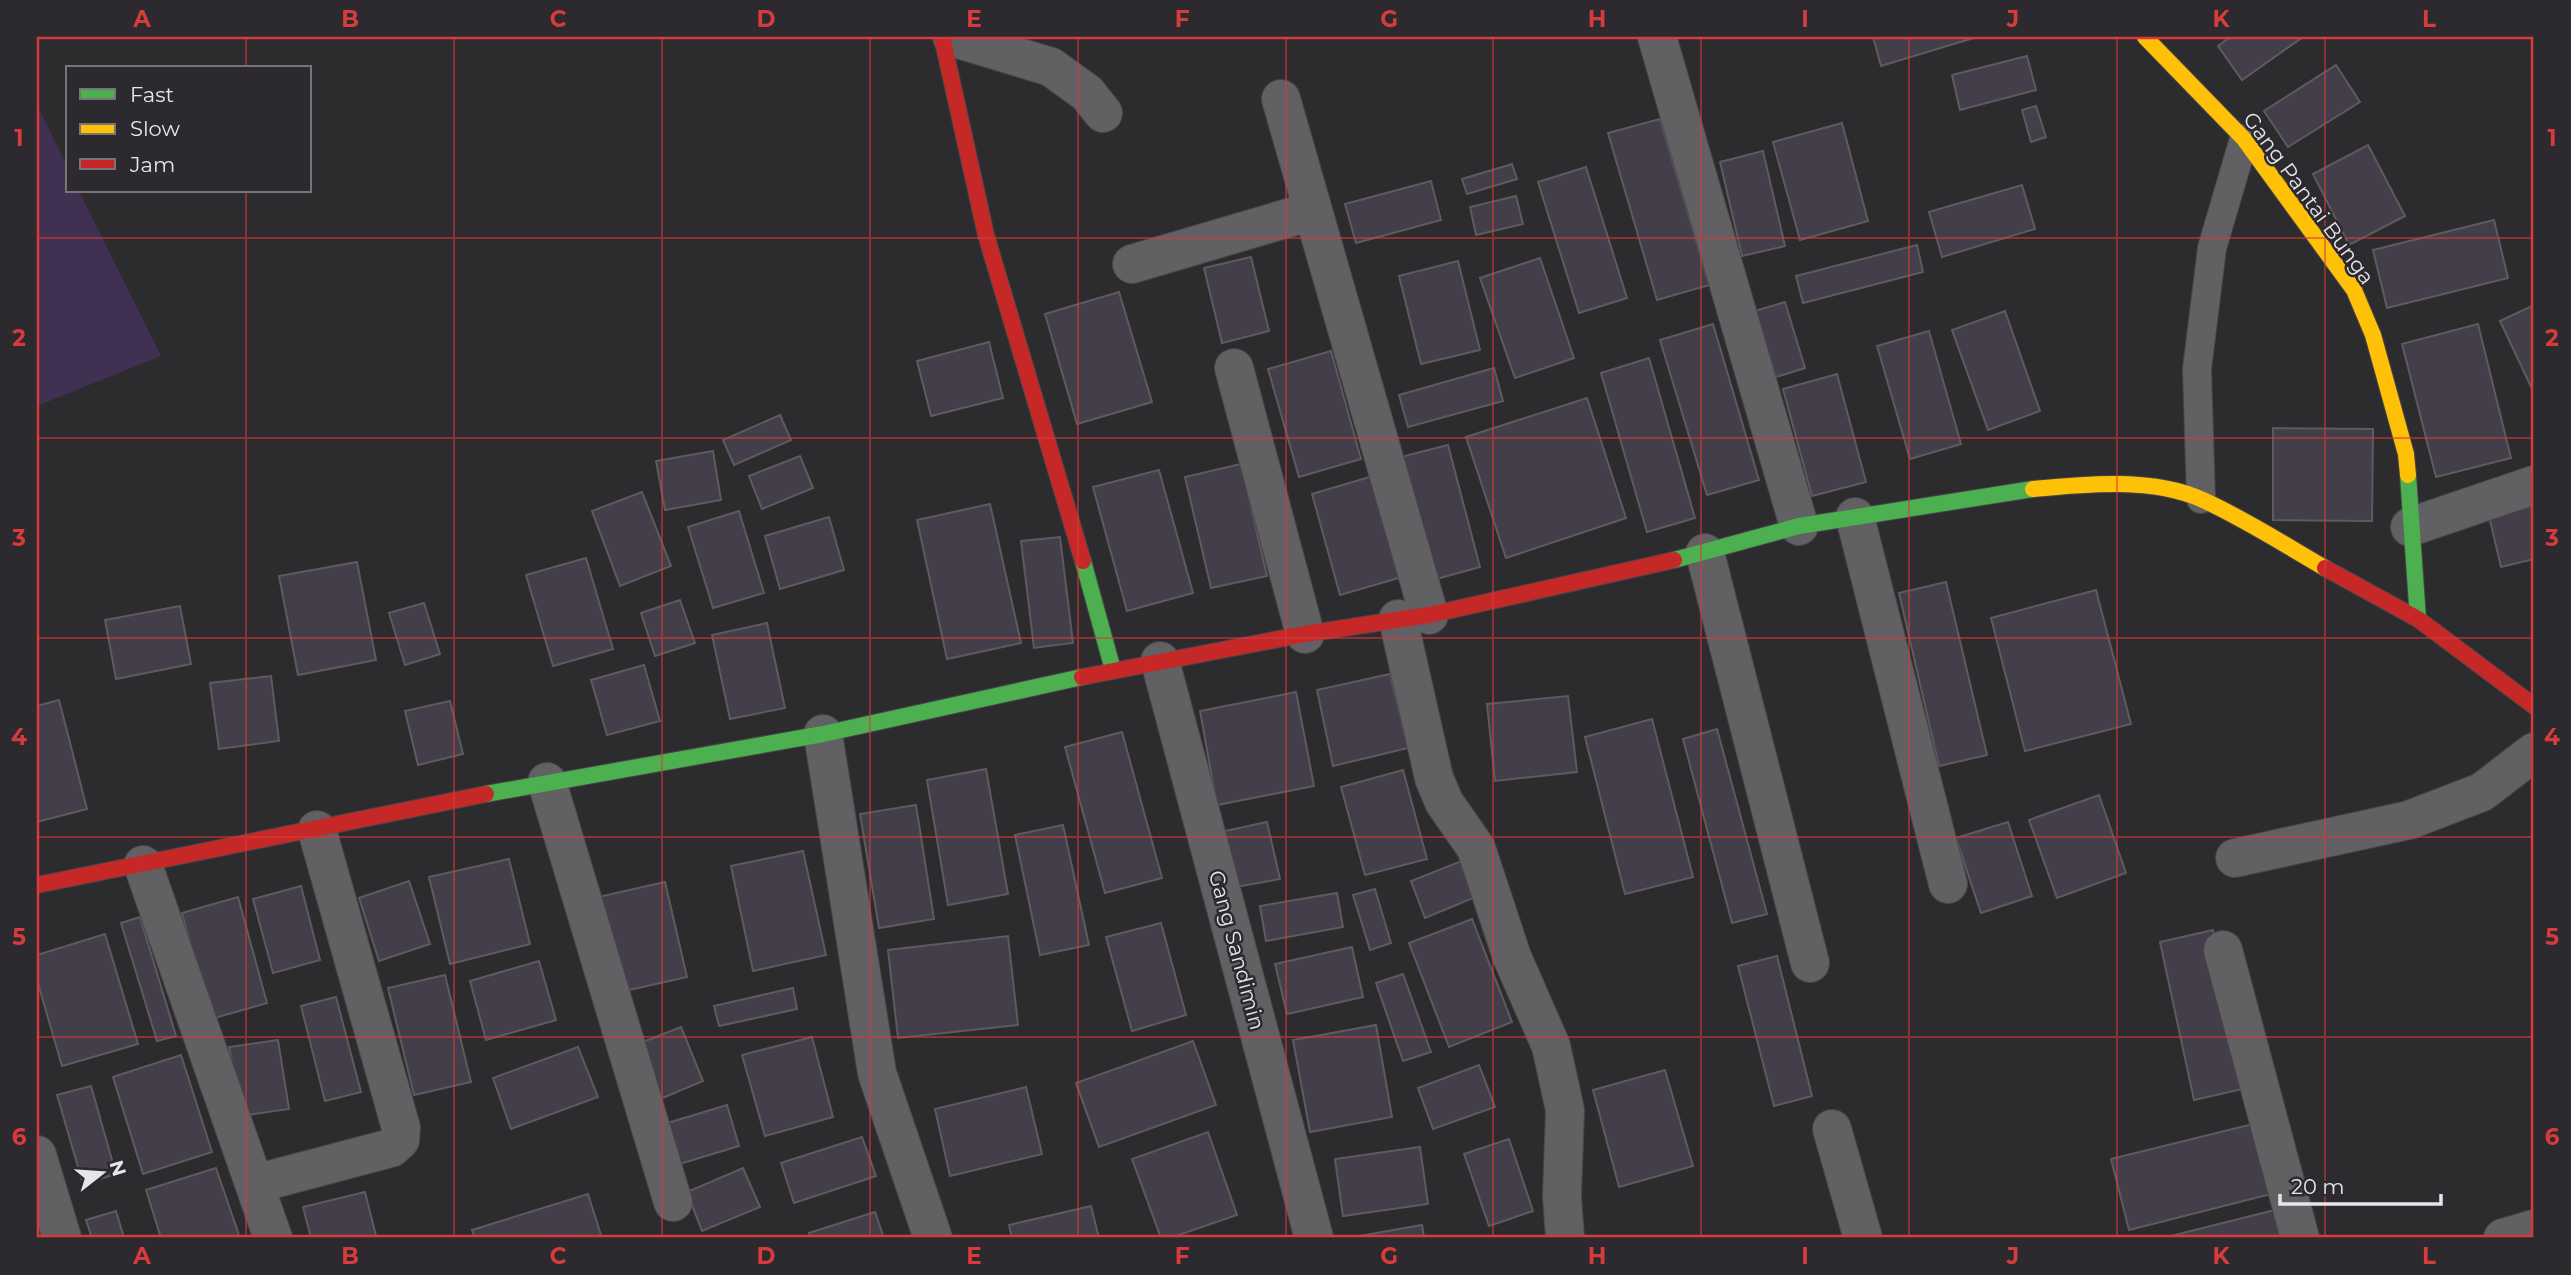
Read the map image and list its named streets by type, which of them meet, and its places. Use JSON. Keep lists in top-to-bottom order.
{
  "streets": {
    "main road": ["Gang Pantai Bunga"],
    "street": ["Gang Sandimin"]
  },
  "legend": ["Fast", "Slow", "Jam"],
  "scale_bar": "20 m",
  "north": "right",
  "grid": {
    "columns": [
      "A",
      "B",
      "C",
      "D",
      "E",
      "F",
      "G",
      "H",
      "I",
      "J",
      "K",
      "L"
    ],
    "rows": [
      "1",
      "2",
      "3",
      "4",
      "5",
      "6"
    ]
  }
}
